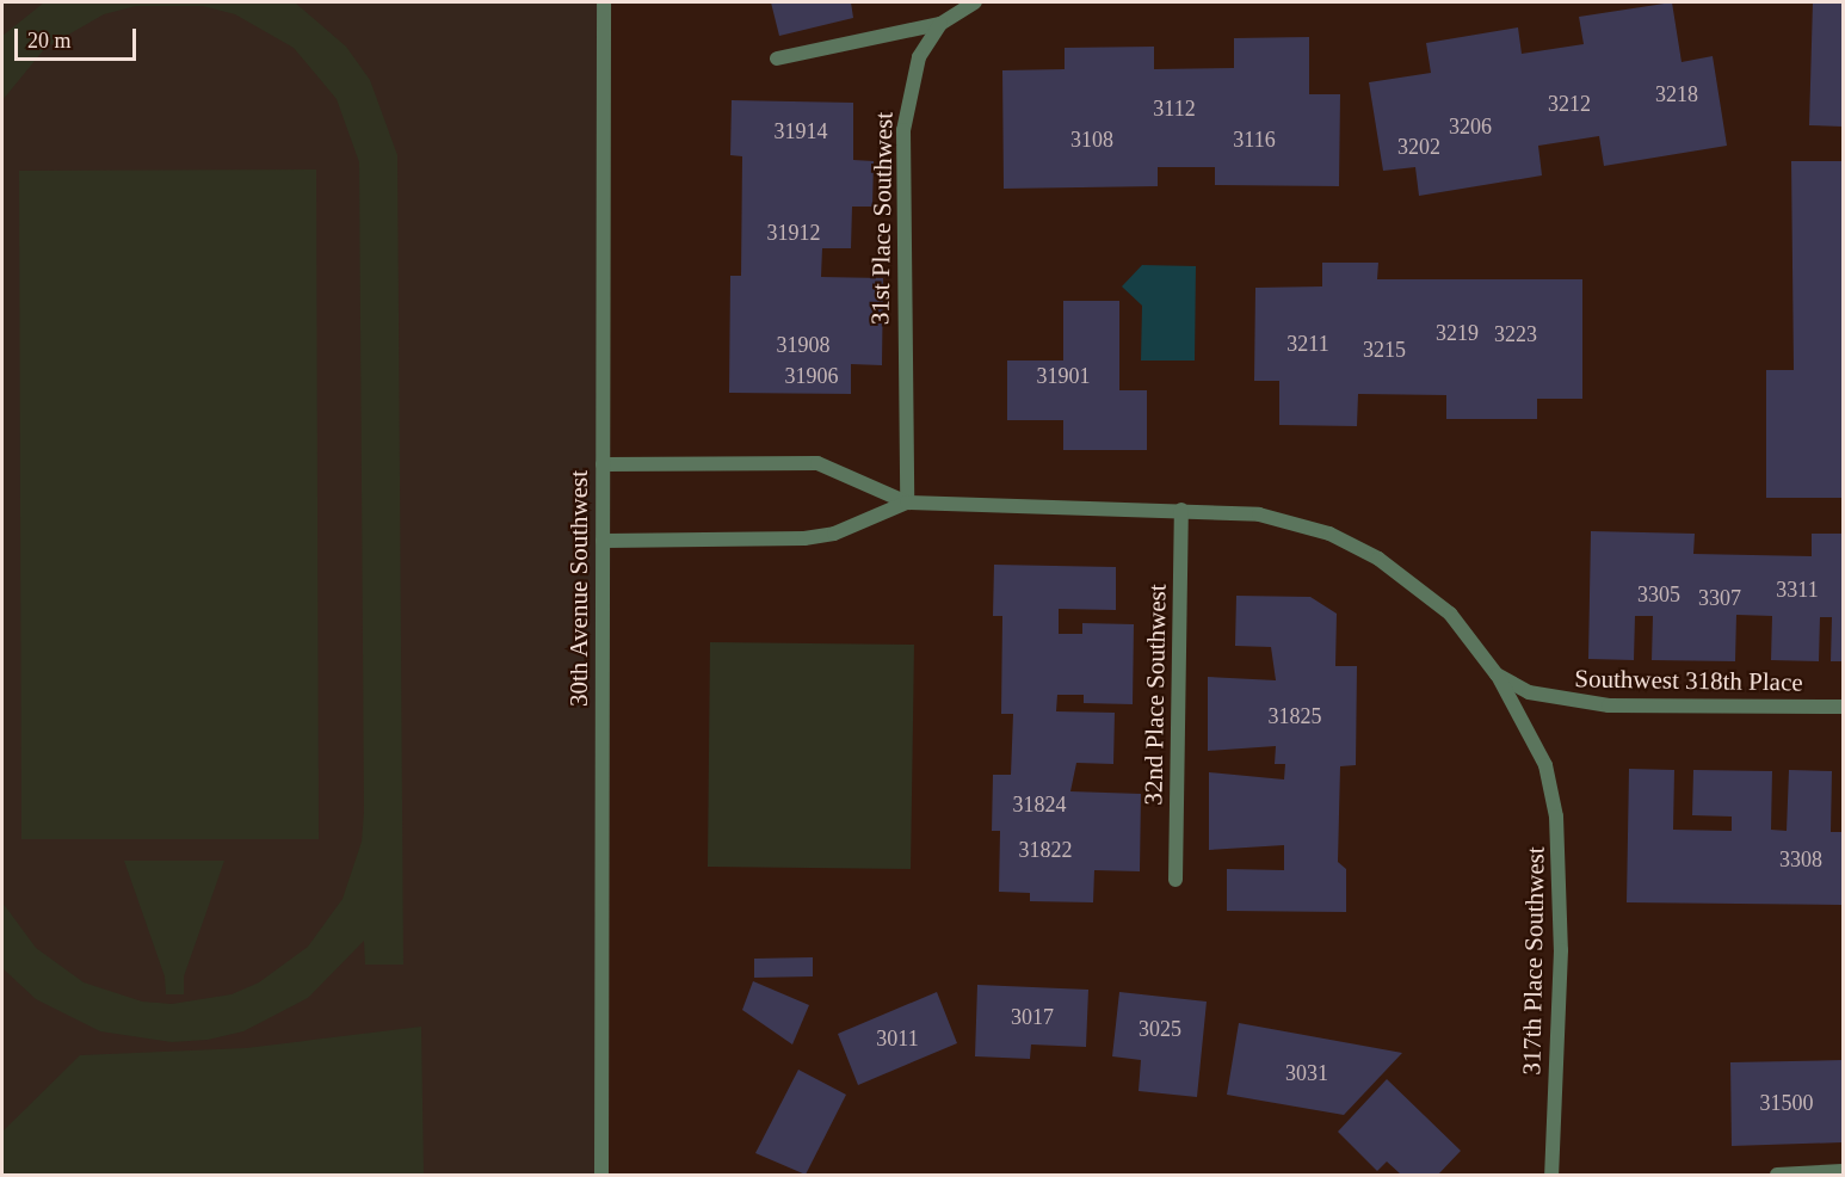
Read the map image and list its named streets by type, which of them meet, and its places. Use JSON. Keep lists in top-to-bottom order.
{
  "streets": {
    "street": [
      "31st Place Southwest",
      "30th Avenue Southwest",
      "Southwest 318th Place",
      "32nd Place Southwest",
      "317th Place Southwest"
    ]
  },
  "crossings": [
    ["31st Place Southwest", "Southwest 318th Place"],
    ["Southwest 318th Place", "32nd Place Southwest"],
    ["Southwest 318th Place", "317th Place Southwest"]
  ],
  "house_numbers": [
    "3218",
    "3212",
    "3112",
    "3206",
    "31914",
    "3108",
    "3116",
    "3202",
    "31912",
    "3219",
    "3223",
    "3211",
    "31908",
    "3215",
    "31906",
    "31901",
    "3311",
    "3305",
    "3307",
    "31825",
    "31824",
    "31822",
    "3308",
    "3017",
    "3025",
    "3011",
    "3031",
    "31500"
  ],
  "scale_bar": "20 m"
}
